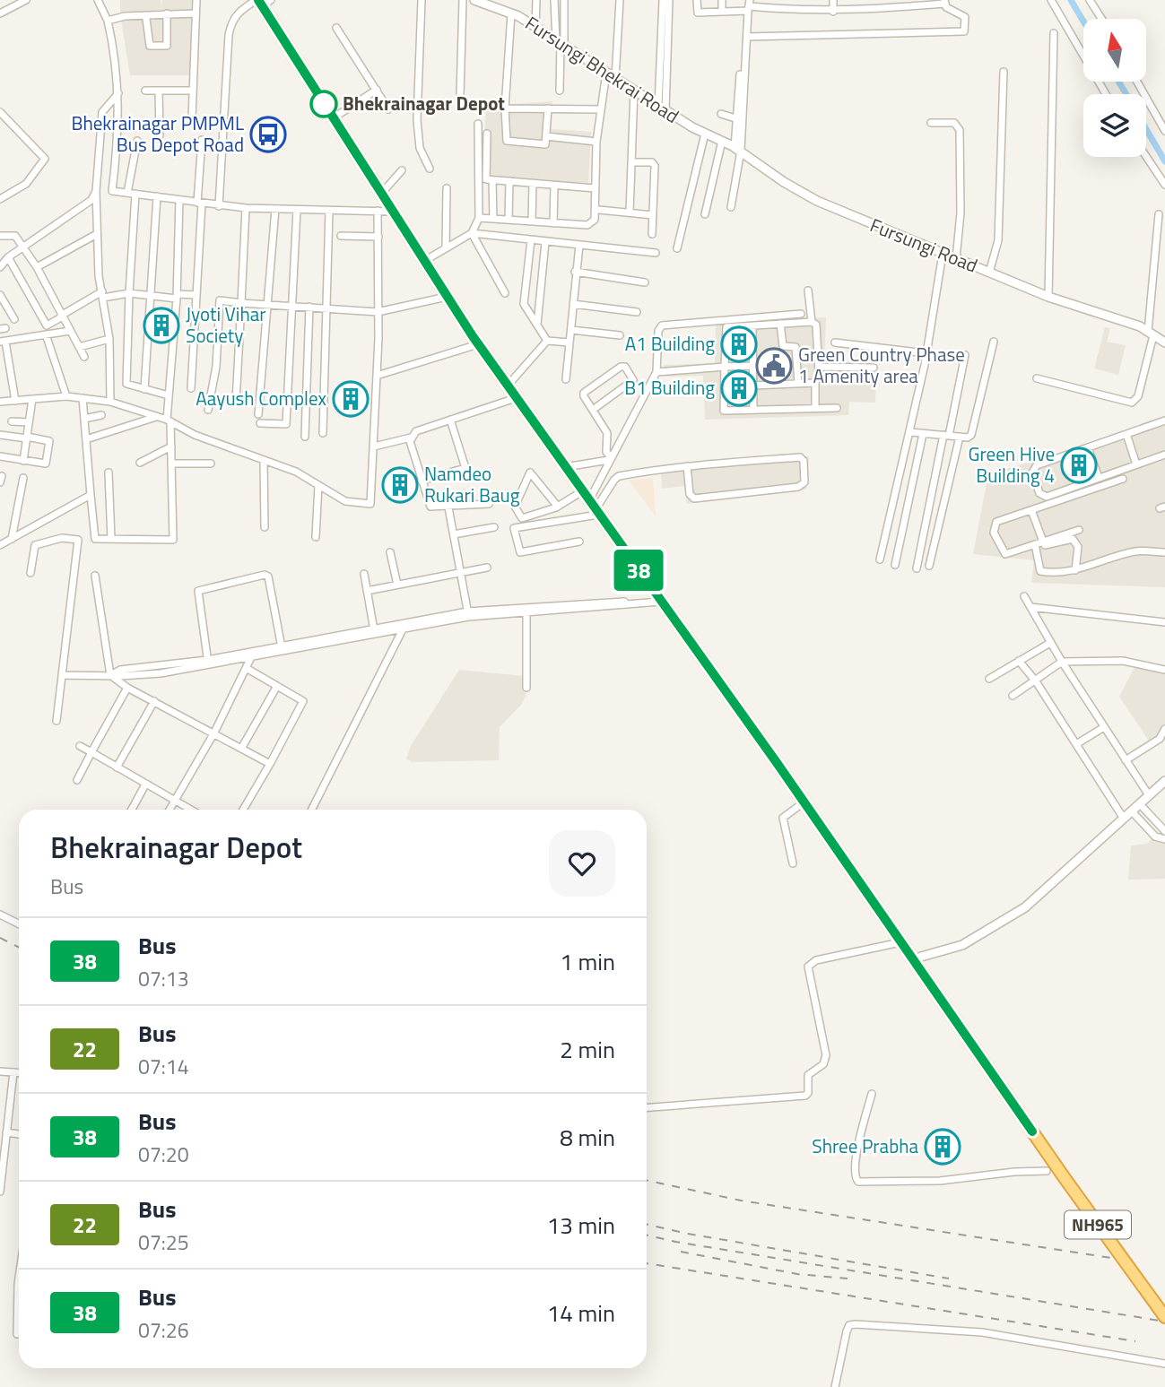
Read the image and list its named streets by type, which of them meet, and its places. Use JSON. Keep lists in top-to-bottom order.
{
  "streets": {
    "highway": ["NH965"],
    "street": ["Fursungi Bhekrai Road", "Fursungi Road"]
  },
  "crossings": [
    ["Fursungi Bhekrai Road", "Fursungi Road"]
  ],
  "places": {
    "other": ["Bhekrainagar Depot"],
    "bus stop": ["Bhekrainagar PMPML Bus Depot Road"],
    "building": [
      "Jyoti Vihar Society",
      "A1 Building",
      "B1 Building",
      "Aayush Complex",
      "Green Hive Building 4",
      "Namdeo Rukari Baug",
      "Shree Prabha"
    ],
    "public building": ["Green Country Phase 1 Amenity area"]
  },
  "lines": ["bus line 38"],
  "north": "top",
  "page": {
    "on_map": "38",
    "heading": ["Bhekrainagar Depot", "Bus"],
    "list": [
      {
        "mark": "38",
        "name": "Bus",
        "note": "07:13",
        "value": "1 min"
      },
      {
        "mark": "22",
        "name": "Bus",
        "note": "07:14",
        "value": "2 min"
      },
      {
        "mark": "38",
        "name": "Bus",
        "note": "07:20",
        "value": "8 min"
      },
      {
        "mark": "22",
        "name": "Bus",
        "note": "07:25",
        "value": "13 min"
      },
      {
        "mark": "38",
        "name": "Bus",
        "note": "07:26",
        "value": "14 min"
      }
    ]
  }
}
